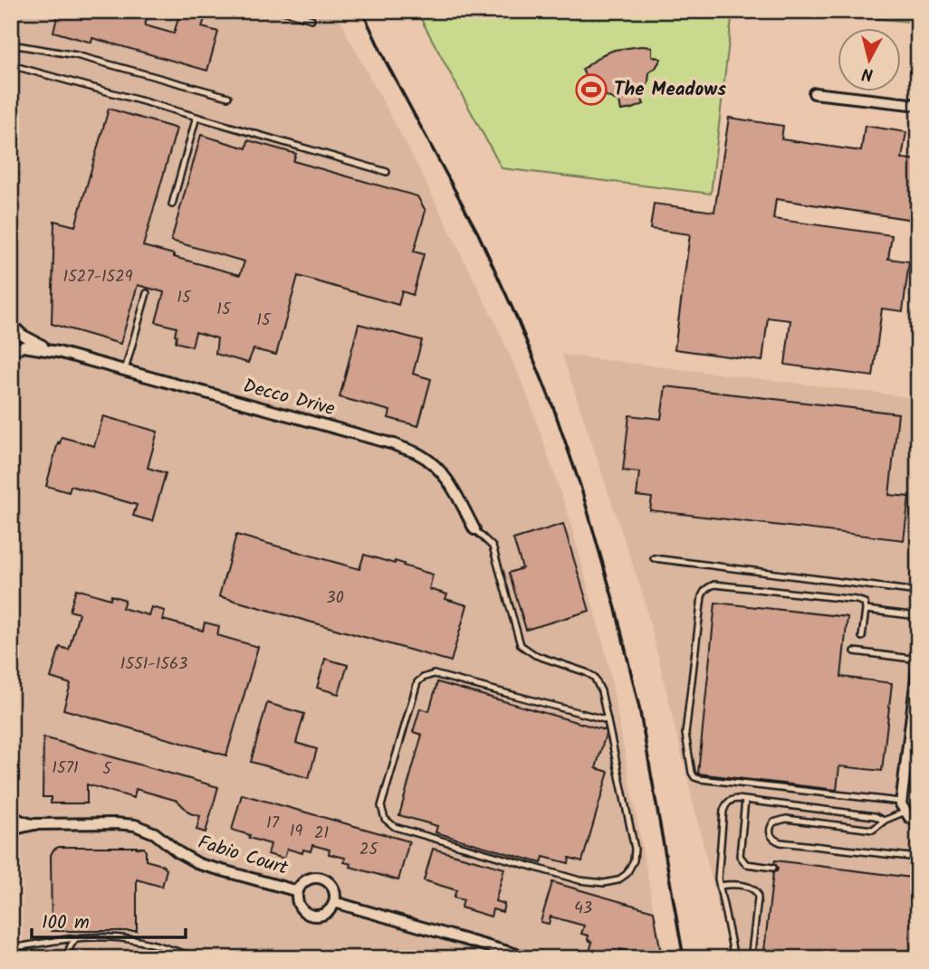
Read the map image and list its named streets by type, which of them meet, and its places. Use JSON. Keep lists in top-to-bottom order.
{
  "streets": {
    "street": ["Decco Drive", "Fabio Court"]
  },
  "places": {
    "sports": ["The Meadows"]
  },
  "house_numbers": [
    "1527-1529",
    "15",
    "15",
    "15",
    "30",
    "1551-1563",
    "1571",
    "5",
    "17",
    "19",
    "21",
    "25",
    "43"
  ],
  "scale_bar": "100 m",
  "north": "bottom"
}
